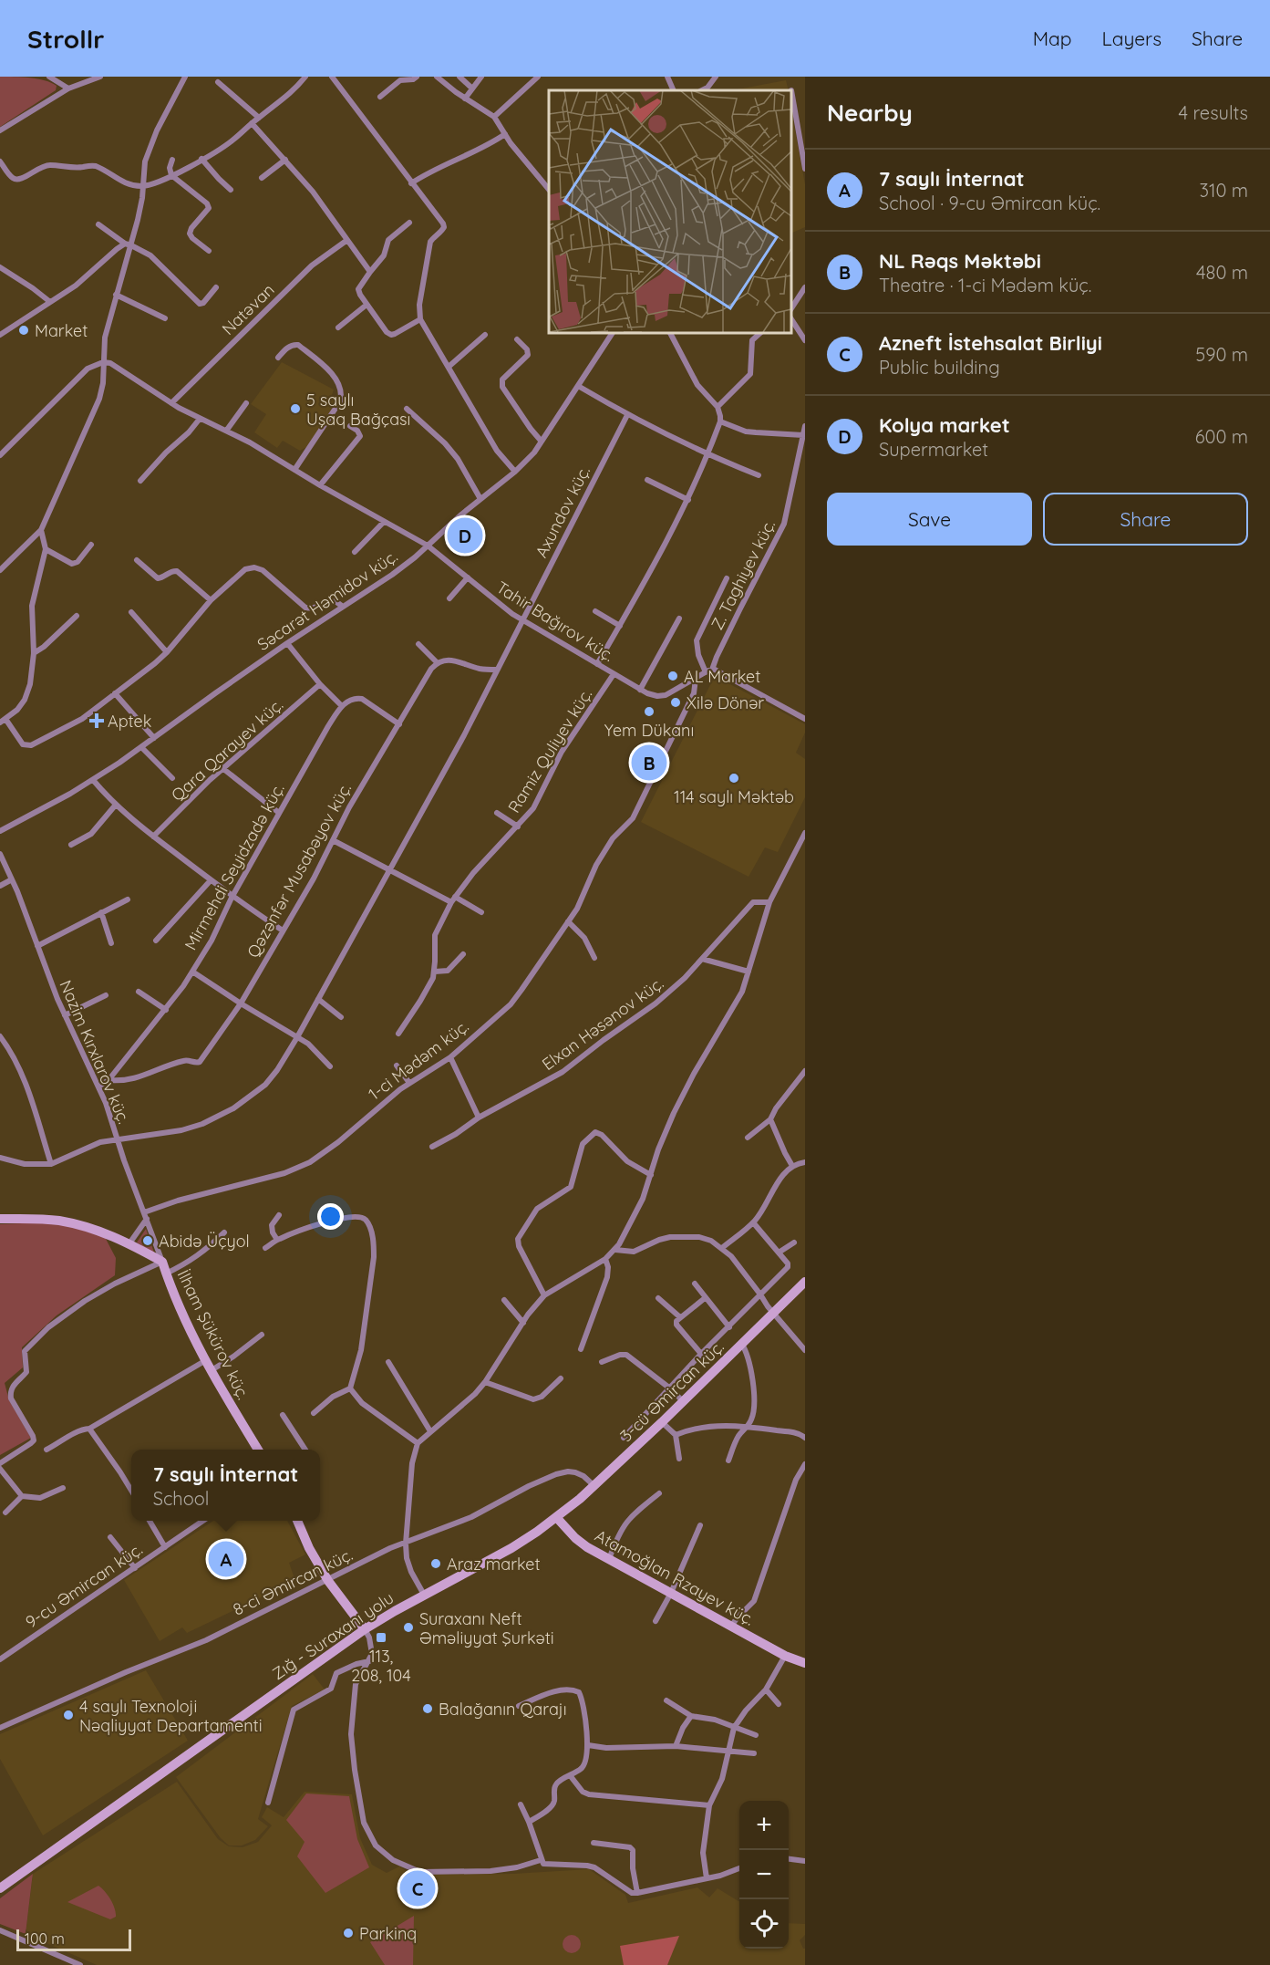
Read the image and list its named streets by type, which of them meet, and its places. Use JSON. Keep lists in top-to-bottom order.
{
  "streets": {
    "main road": [
      "İlham Şükürov küç.",
      "3-cü Əmircan küç.",
      "Atamoğlan Rzayev küç.",
      "Zığ - Suraxanı yolu"
    ],
    "street": [
      "Natəvan",
      "Axundov küç.",
      "Z. Taghiyev küç.",
      "Səcarət Həmidov küç.",
      "Tahir Bağırov küç.",
      "Qara Qarayev küç.",
      "Ramiz Quliyev küç.",
      "Mirmehdi Seyidzadə küç.",
      "Qəzənfər Musabəyov küç.",
      "Elxan Həsənov küç.",
      "Nazim Kırxlarov küç.",
      "1-ci Mədəm küç.",
      "8-ci Əmircan küç.",
      "9-cu Əmircan küç."
    ]
  },
  "crossings": [
    ["Natəvan", "Tahir Bağırov küç."],
    ["Axundov küç.", "Tahir Bağırov küç."],
    ["Axundov küç.", "Nazim Kırxlarov küç."],
    ["Z. Taghiyev küç.", "Tahir Bağırov küç."],
    ["Səcarət Həmidov küç.", "Tahir Bağırov küç."],
    ["Tahir Bağırov küç.", "Ramiz Quliyev küç."],
    ["Tahir Bağırov küç.", "1-ci Mədəm küç."],
    ["Mirmehdi Seyidzadə küç.", "Qəzənfər Musabəyov küç."],
    ["Mirmehdi Seyidzadə küç.", "Nazim Kırxlarov küç."],
    ["Nazim Kırxlarov küç.", "1-ci Mədəm küç."],
    ["Nazim Kırxlarov küç.", "İlham Şükürov küç."],
    ["3-cü Əmircan küç.", "Atamoğlan Rzayev küç."],
    ["3-cü Əmircan küç.", "8-ci Əmircan küç."],
    ["3-cü Əmircan küç.", "Zığ - Suraxanı yolu"],
    ["Atamoğlan Rzayev küç.", "Zığ - Suraxanı yolu"]
  ],
  "places": {
    "other": [
      "Market",
      "5 saylı Uşaq Bağçası",
      "AL Market",
      "Xilə Dönər",
      "Yem Dükanı",
      "114 saylı Məktəb",
      "Abidə Üçyol",
      "Araz market",
      "Suraxanı Neft Əməliyyat Şurkəti",
      "Balağanın Qarajı",
      "4 saylı Texnoloji Nəqliyyat Departamenti",
      "Parkinq"
    ],
    "health": ["Aptek"],
    "transit": ["113, 208, 104"]
  },
  "scale_bar": "100 m",
  "page": {
    "header": "Strollr",
    "nav": ["Map", "Layers", "Share"],
    "heading": ["Nearby", "4 results"],
    "list": [
      {
        "mark": "A",
        "name": "7 saylı İnternat",
        "note": "School · 9-cu Əmircan küç.",
        "value": "310 m"
      },
      {
        "mark": "B",
        "name": "NL Rəqs Məktəbi",
        "note": "Theatre · 1-ci Mədəm küç.",
        "value": "480 m"
      },
      {
        "mark": "C",
        "name": "Azneft İstehsalat Birliyi",
        "note": "Public building",
        "value": "590 m"
      },
      {
        "mark": "D",
        "name": "Kolya market",
        "note": "Supermarket",
        "value": "600 m"
      }
    ],
    "buttons": ["Save", "Share"],
    "pins": [
      "D",
      "B",
      "A",
      "C"
    ],
    "popup": ["7 saylı İnternat", "School"],
    "map_buttons": ["+", "−"],
    "scale": "100 m"
  }
}
